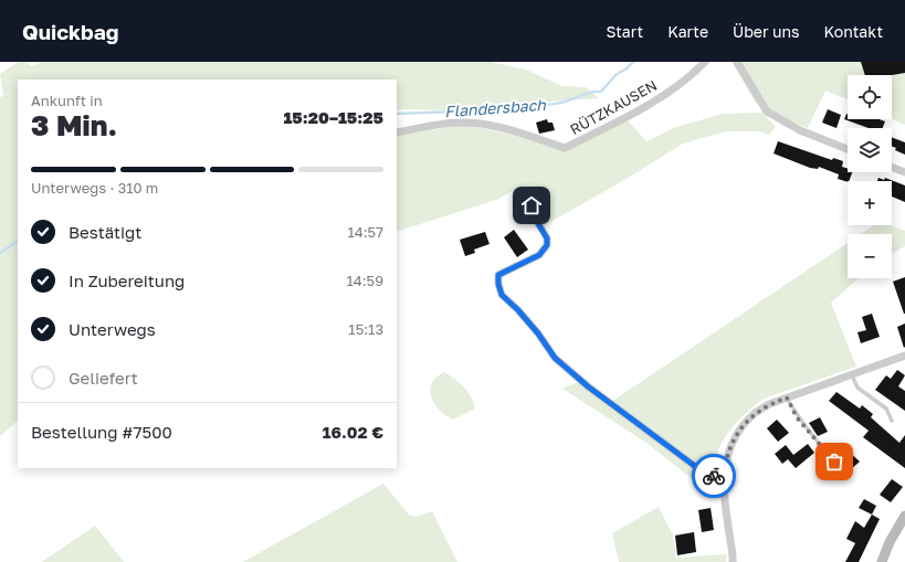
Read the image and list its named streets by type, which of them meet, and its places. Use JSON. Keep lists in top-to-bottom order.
{
  "streets": {
    "street": ["RÜTZKAUSEN"]
  },
  "water": ["Flandersbach"],
  "page": {
    "header": "Quickbag",
    "nav": [
      "Start",
      "Karte",
      "Über uns",
      "Kontakt"
    ],
    "map_buttons": ["+", "−"],
    "heading": ["3 Min.", "Ankunft in", "15:20–15:25"],
    "panel": ["Bestellung #7500", "16.02 €"],
    "bar": "Unterwegs · 310 m",
    "list": [
      ["Bestätigt", "14:57"],
      ["In Zubereitung", "14:59"],
      ["Unterwegs", "15:13"],
      "Geliefert"
    ]
  }
}
